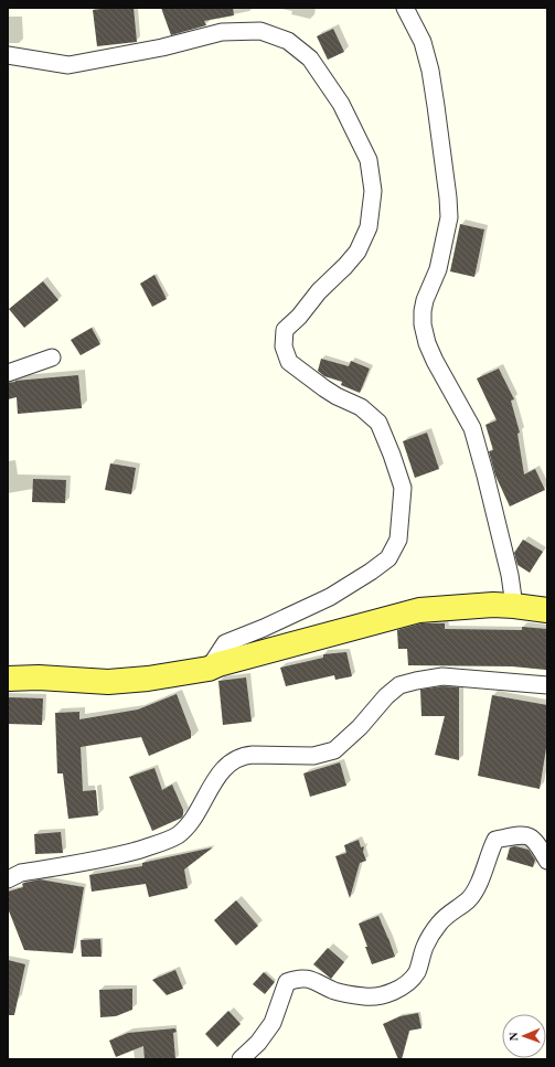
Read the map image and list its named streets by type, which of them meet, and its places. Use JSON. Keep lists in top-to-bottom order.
{
  "north": "left"
}
